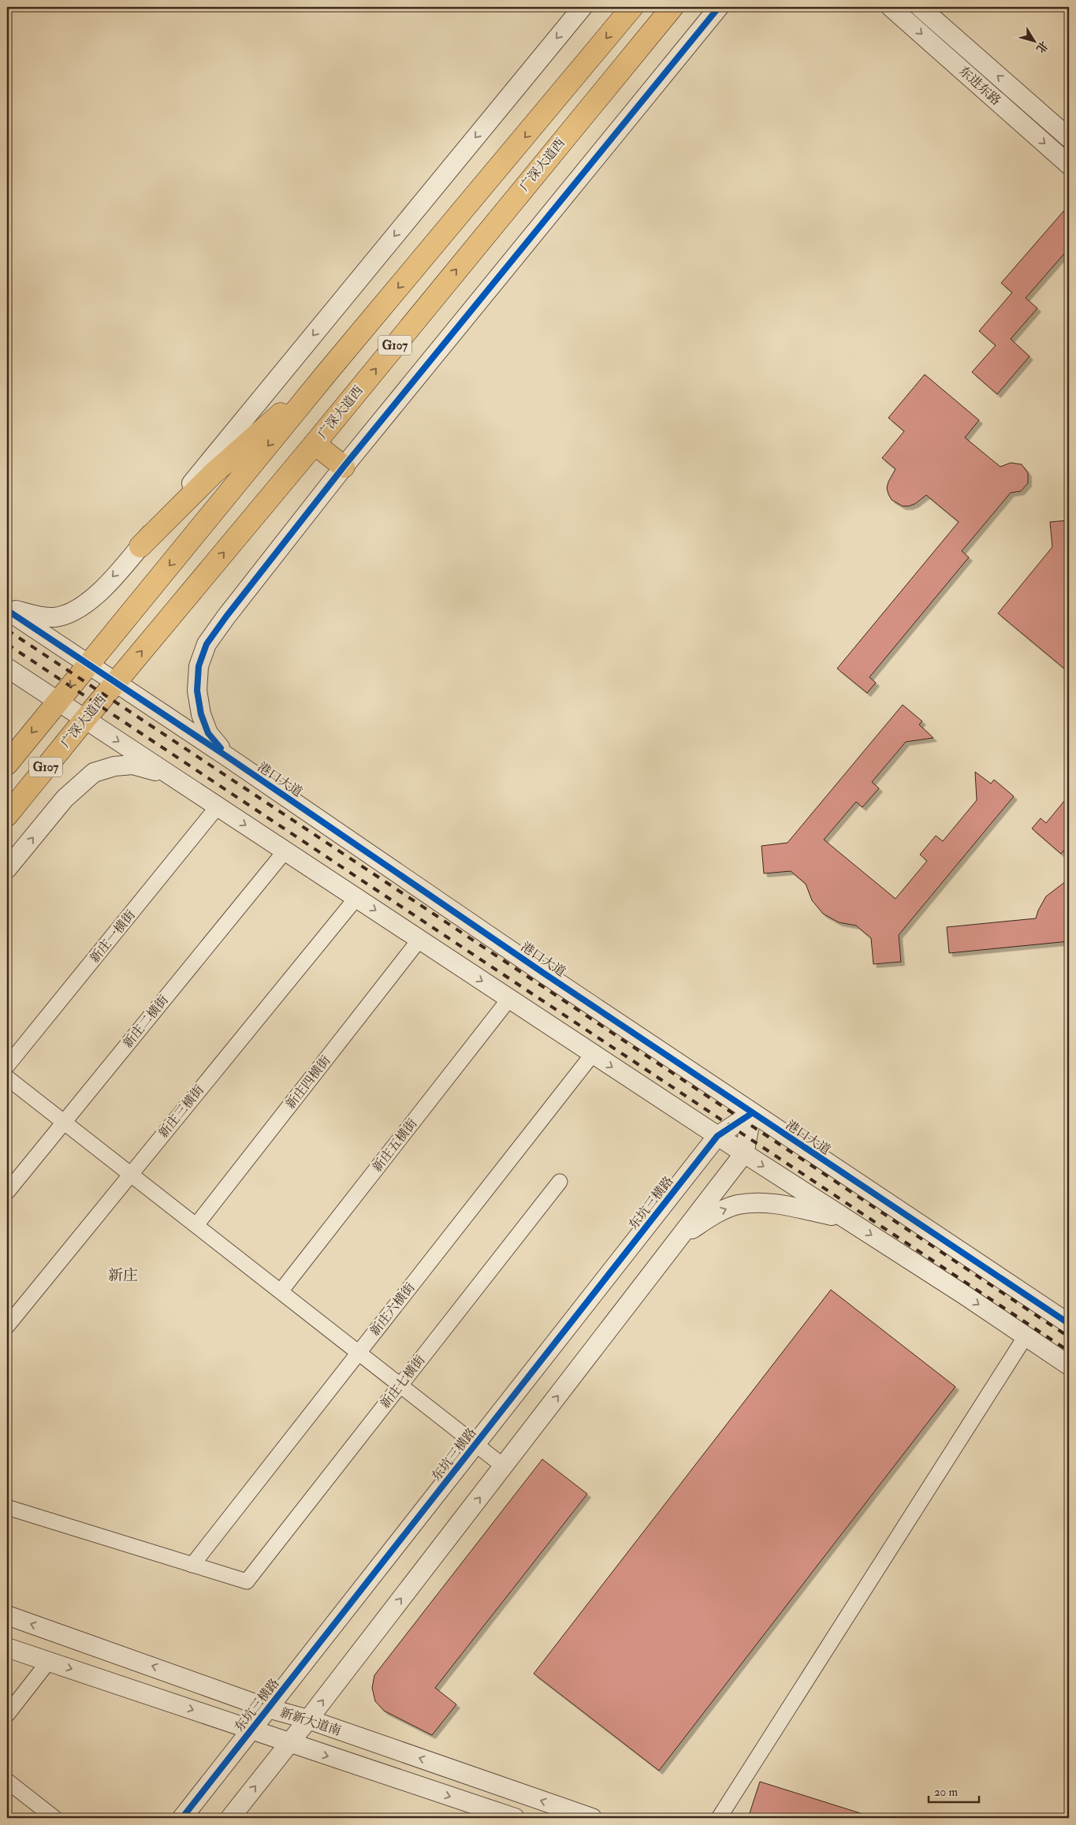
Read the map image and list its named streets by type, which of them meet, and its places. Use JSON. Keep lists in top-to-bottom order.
{
  "streets": {
    "highway": ["广深大道西", "G107"],
    "street": [
      "东进东路",
      "港口大道",
      "新庄一横街",
      "新庄二横街",
      "新庄四横街",
      "新庄三横街",
      "新庄五横街",
      "东坑三横路",
      "新庄六横街",
      "新庄七横街",
      "新新大道南"
    ]
  },
  "crossings": [
    ["广深大道西", "港口大道"],
    ["G107", "港口大道"],
    ["港口大道", "东坑三横路"],
    ["东坑三横路", "新新大道南"],
    ["新庄六横街", "新庄七横街"]
  ],
  "districts": ["新庄"],
  "scale_bar": "20 m",
  "north": "bottom right"
}
